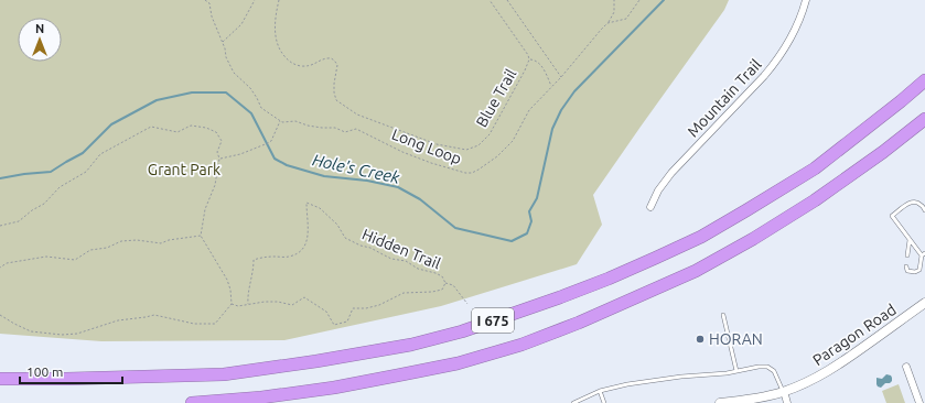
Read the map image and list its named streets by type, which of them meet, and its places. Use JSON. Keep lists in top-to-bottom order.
{
  "streets": {
    "highway": ["I 675"],
    "street": ["Mountain Trail", "Paragon Road"],
    "path": ["Blue Trail", "Long Loop", "Hidden Trail"]
  },
  "water": ["Hole's Creek"],
  "parks": ["Grant Park"],
  "places": ["HORAN"],
  "scale_bar": "100 m",
  "north": "top"
}
